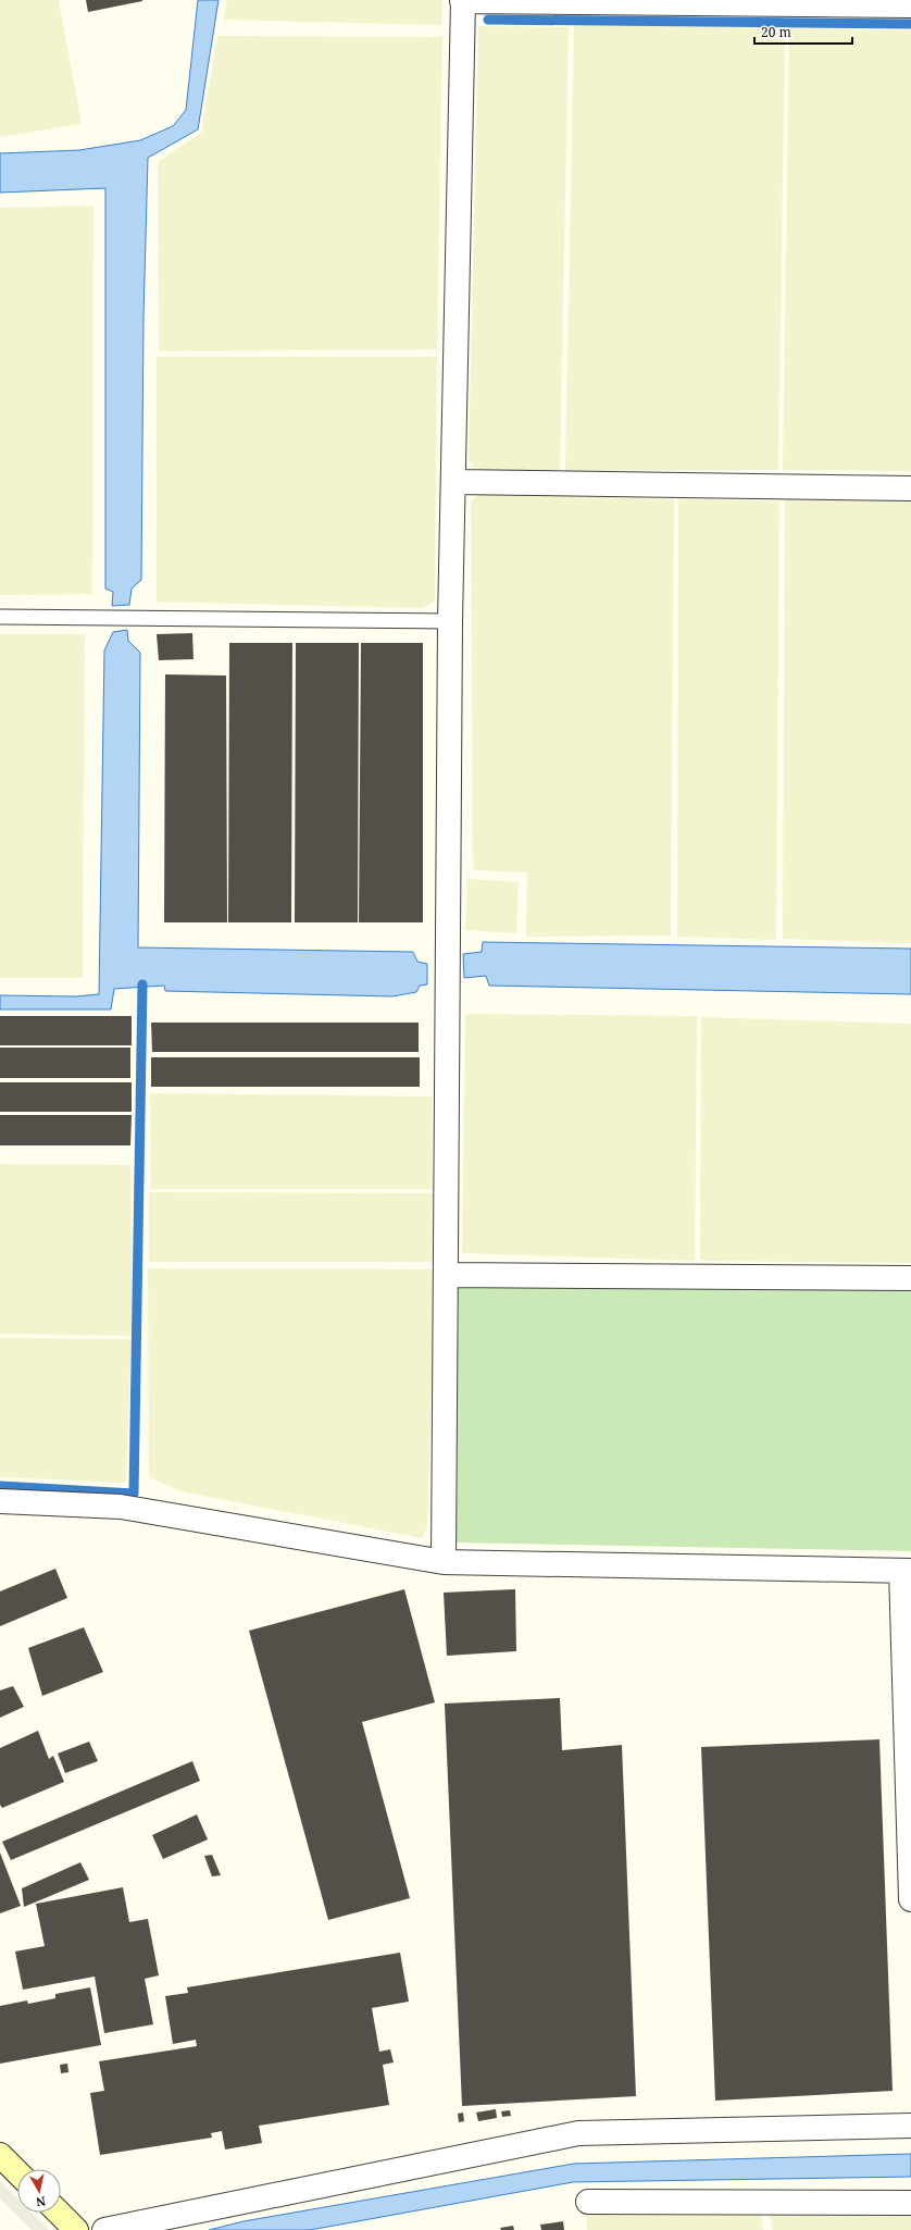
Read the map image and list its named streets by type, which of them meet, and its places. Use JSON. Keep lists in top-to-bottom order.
{
  "scale_bar": "20 m",
  "north": "bottom"
}
